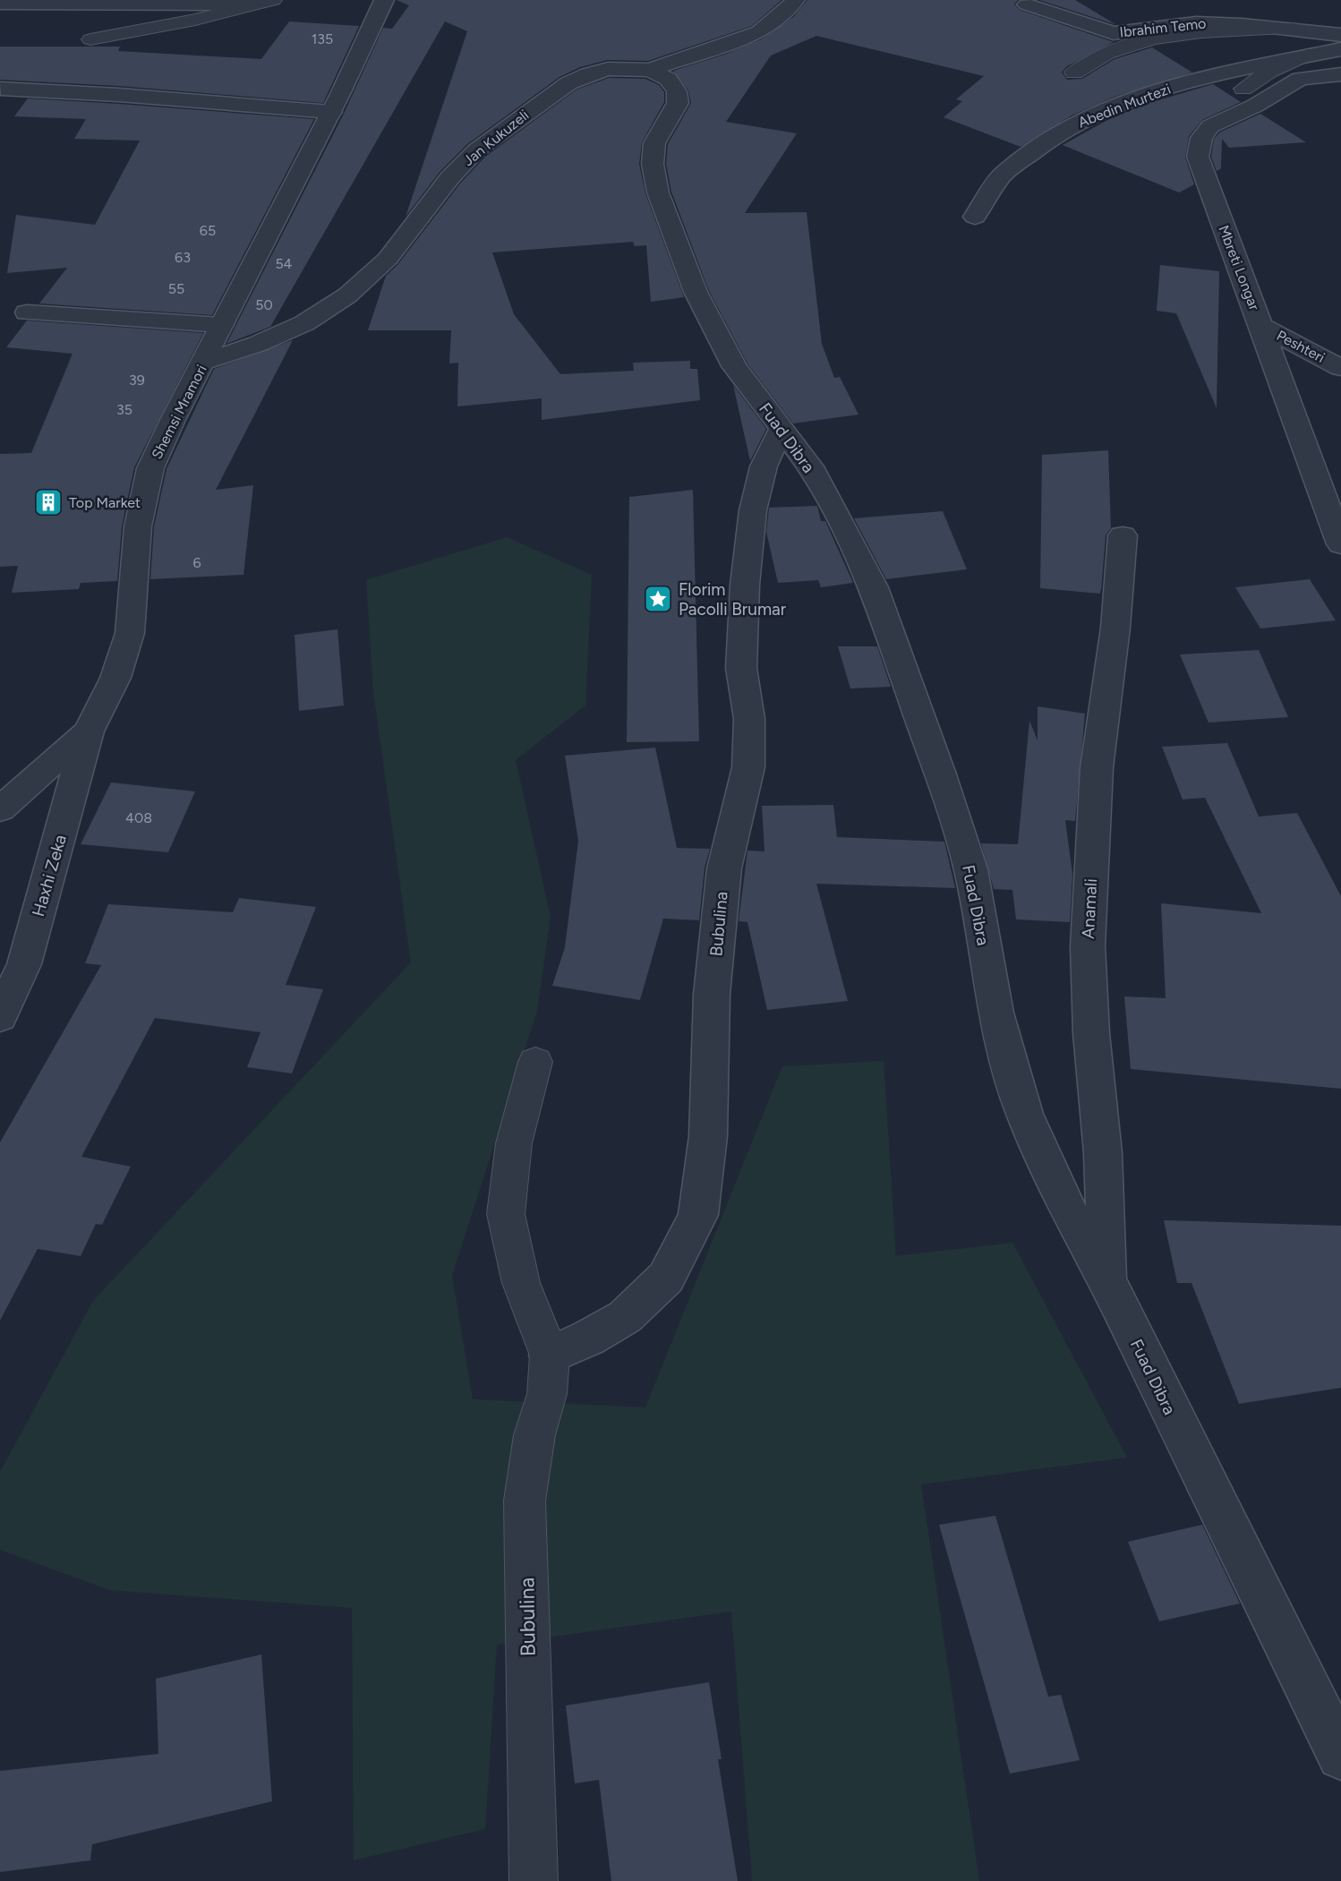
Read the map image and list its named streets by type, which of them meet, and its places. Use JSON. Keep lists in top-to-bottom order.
{
  "streets": {
    "street": [
      "Ibrahim Temo",
      "Abedin Murtezi",
      "Jan Kukuzeli",
      "Mbreti Longar",
      "Peshteri",
      "Shemsi Mramori",
      "Fuad Dibra",
      "Haxhi Zeka",
      "Anamali",
      "Bubulina"
    ]
  },
  "crossings": [
    ["Jan Kukuzeli", "Shemsi Mramori"],
    ["Jan Kukuzeli", "Fuad Dibra"],
    ["Mbreti Longar", "Peshteri"],
    ["Shemsi Mramori", "Haxhi Zeka"],
    ["Fuad Dibra", "Anamali"],
    ["Fuad Dibra", "Bubulina"]
  ],
  "places": {
    "building": ["Top Market"],
    "place": ["Florim Pacolli Brumar"]
  },
  "house_numbers": [
    "135",
    "65",
    "63",
    "54",
    "55",
    "50",
    "39",
    "35",
    "6",
    "408"
  ]
}
